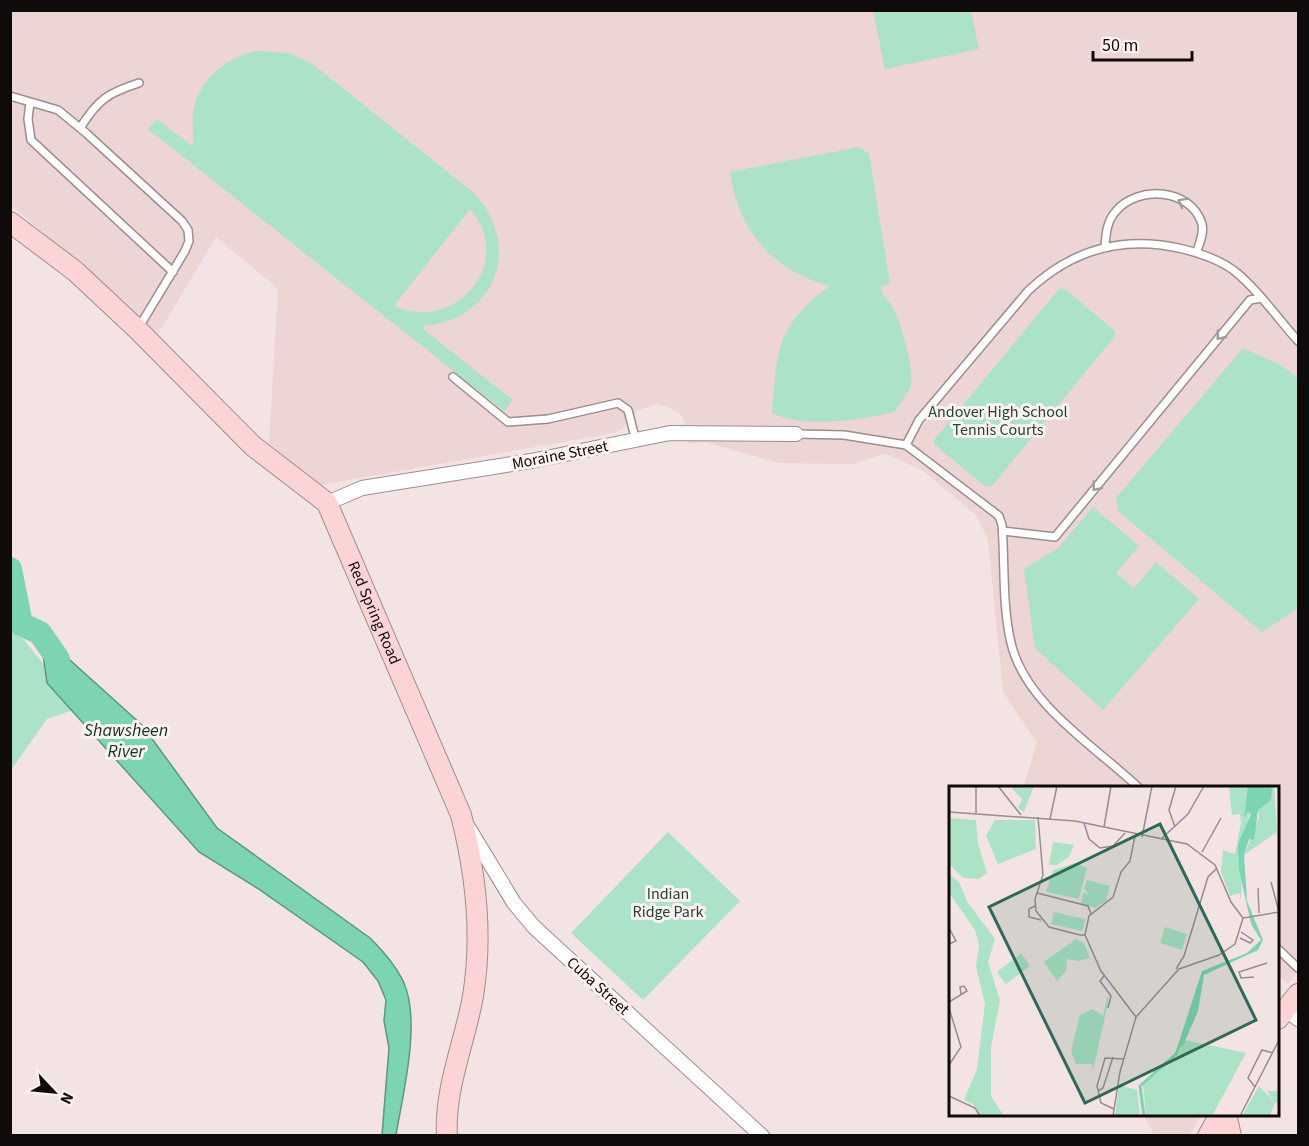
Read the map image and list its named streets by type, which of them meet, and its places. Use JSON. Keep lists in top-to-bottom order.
{
  "streets": {
    "main road": ["Red Spring Road"],
    "street": ["Moraine Street", "Cuba Street"]
  },
  "crossings": [
    ["Moraine Street", "Red Spring Road"],
    ["Red Spring Road", "Cuba Street"]
  ],
  "water": ["Shawsheen River"],
  "parks": ["Andover High School Tennis Courts", "Indian Ridge Park"],
  "scale_bar": "50 m",
  "north": "bottom right"
}
